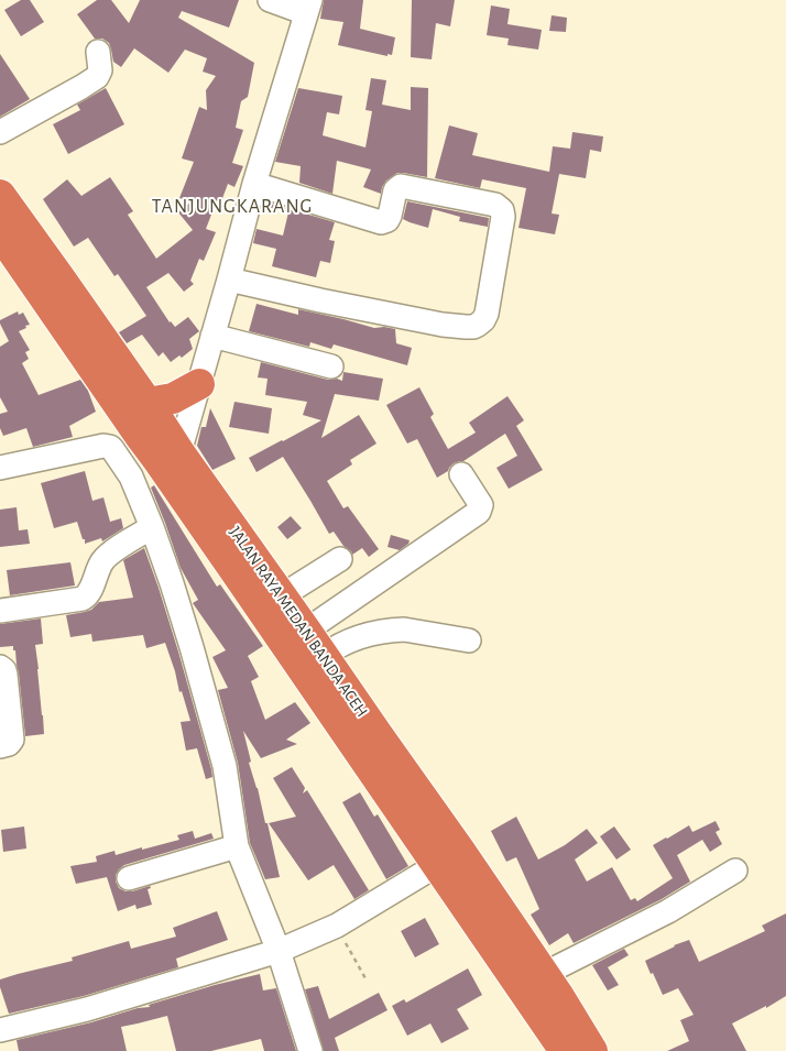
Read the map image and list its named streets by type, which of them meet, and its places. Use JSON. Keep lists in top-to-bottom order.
{
  "streets": {
    "highway": ["JALAN RAYA MEDAN BANDA ACEH"]
  },
  "districts": ["TANJUNGKARANG"]
}
